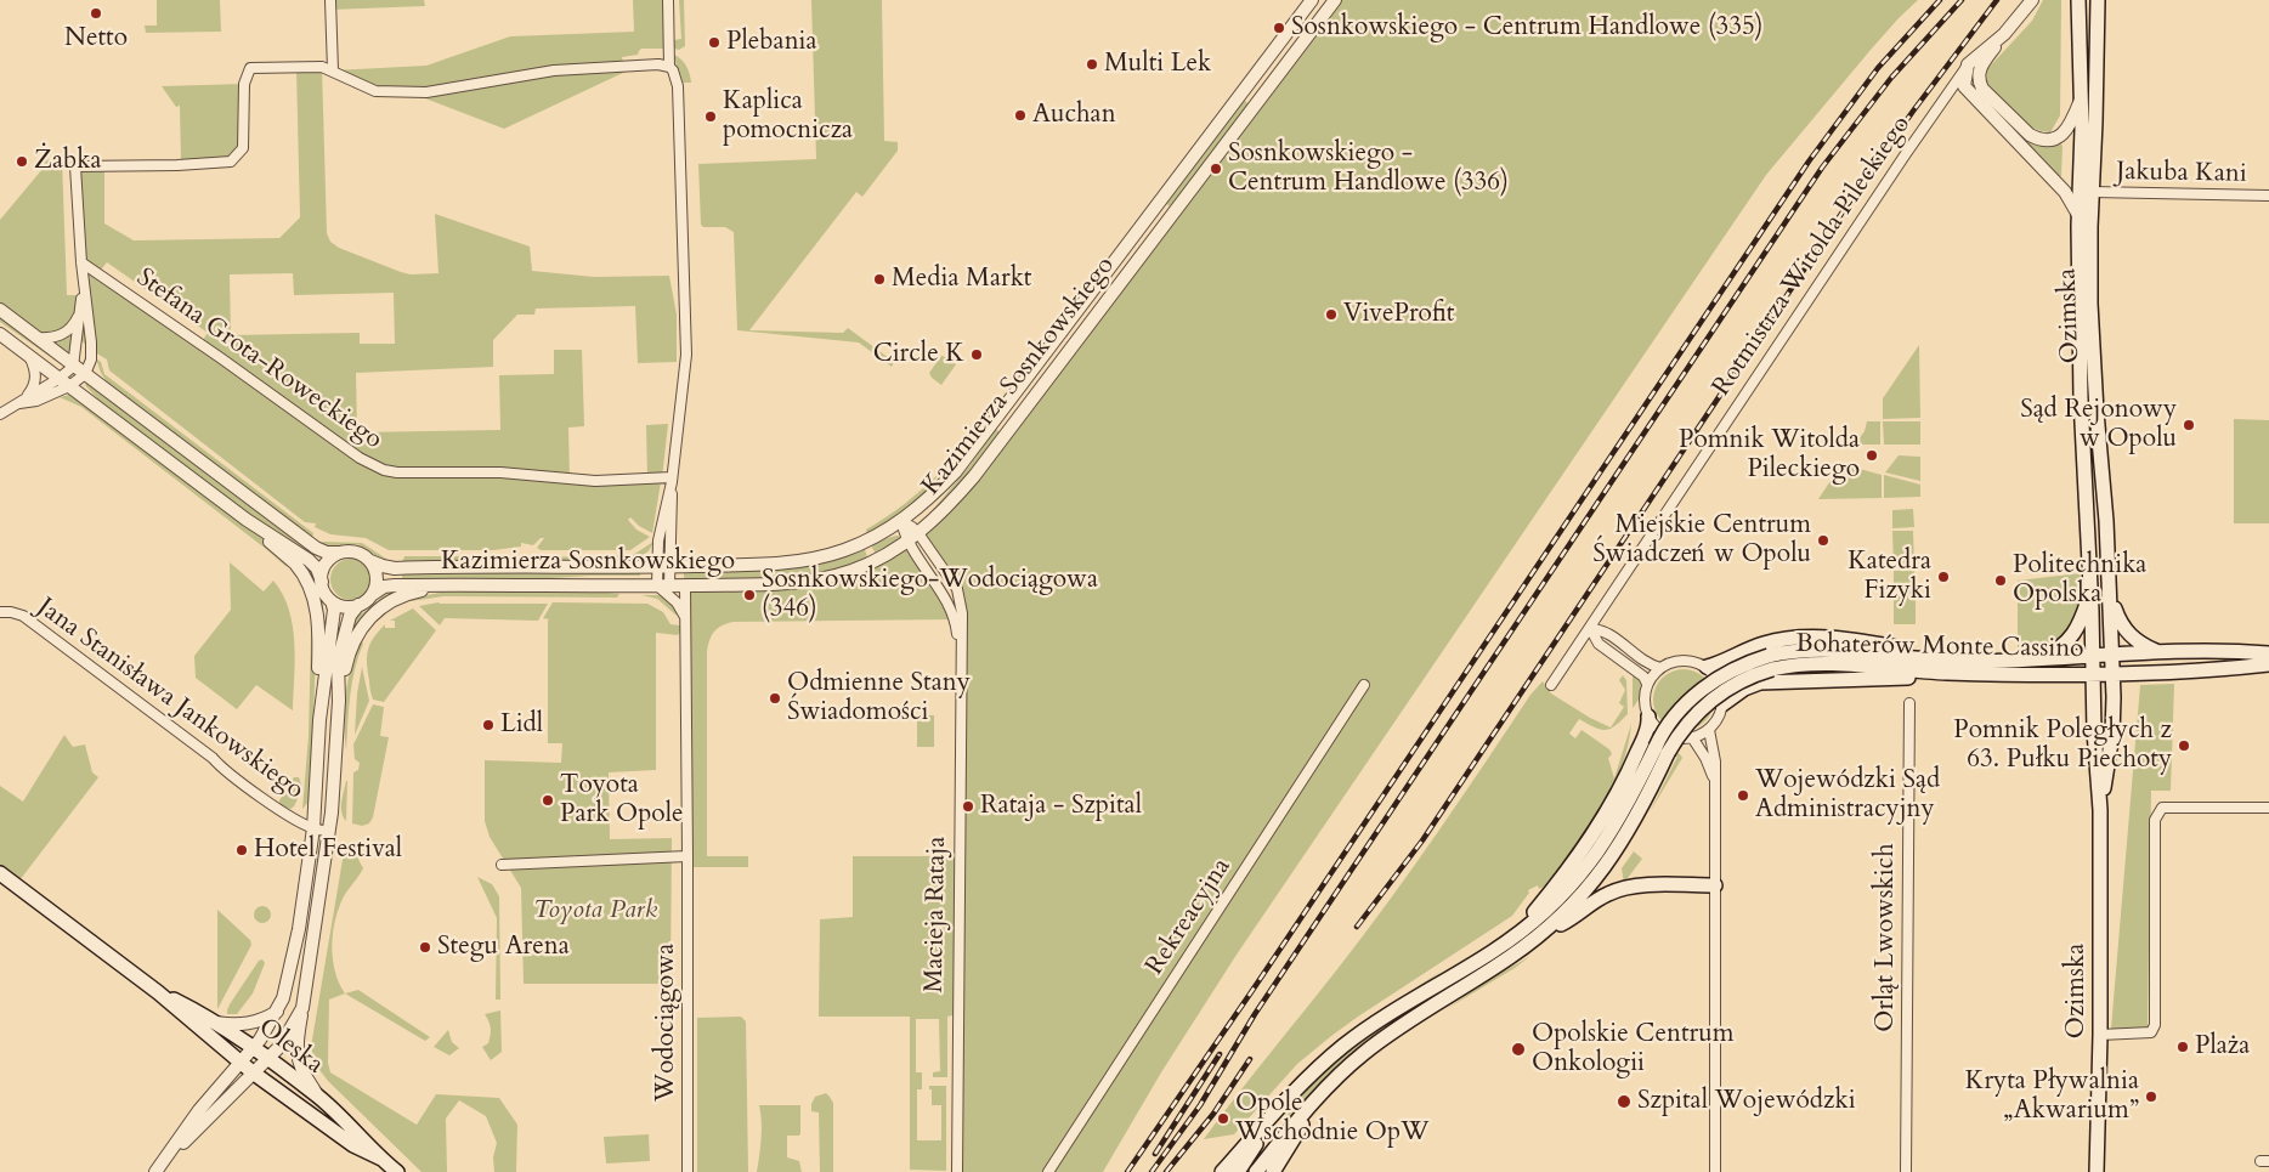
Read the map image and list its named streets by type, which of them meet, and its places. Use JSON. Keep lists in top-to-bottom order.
{
  "streets": {
    "main road": ["Ozimska", "Bohaterów Monte Cassino", "Oleska"],
    "street": [
      "Jakuba Kani",
      "Rotmistrza Witolda Pileckiego",
      "Stefana Grota-Roweckiego",
      "Kazimierza Sosnkowskiego",
      "Jana Stanisława Jankowskiego",
      "Macieja Rataja",
      "Rekreacyjna",
      "Orląt Lwowskich",
      "Wodociągowa"
    ]
  },
  "crossings": [
    ["Jakuba Kani", "Ozimska"],
    ["Ozimska", "Bohaterów Monte Cassino"],
    ["Kazimierza Sosnkowskiego", "Macieja Rataja"],
    ["Kazimierza Sosnkowskiego", "Wodociągowa"]
  ],
  "parks": ["Toyota Park"],
  "places": [
    "Netto",
    "Sosnkowskiego - Centrum Handlowe (335)",
    "Plebania",
    "Multi Lek",
    "Auchan",
    "Kaplica pomocnicza",
    "Żabka",
    "Sosnkowskiego - Centrum Handlowe (336)",
    "Media Markt",
    "ViveProfit",
    "Circle K",
    "Sąd Rejonowy w Opolu",
    "Pomnik Witolda Pileckiego",
    "Miejskie Centrum Świadczeń w Opolu",
    "Katedra Fizyki",
    "Politechnika Opolska",
    "Sosnkowskiego-Wodociągowa (346)",
    "Odmienne Stany Świadomości",
    "Lidl",
    "Pomnik Poległych z 63. Pułku Piechoty",
    "Wojewódzki Sąd Administracyjny",
    "Toyota Park Opole",
    "Rataja - Szpital",
    "Hotel Festival",
    "Stegu Arena",
    "Plaża",
    "Opolskie Centrum Onkologii",
    "Kryta Pływalnia „Akwarium”",
    "Szpital Wojewódzki",
    "Opole Wschodnie OpW"
  ]
}
